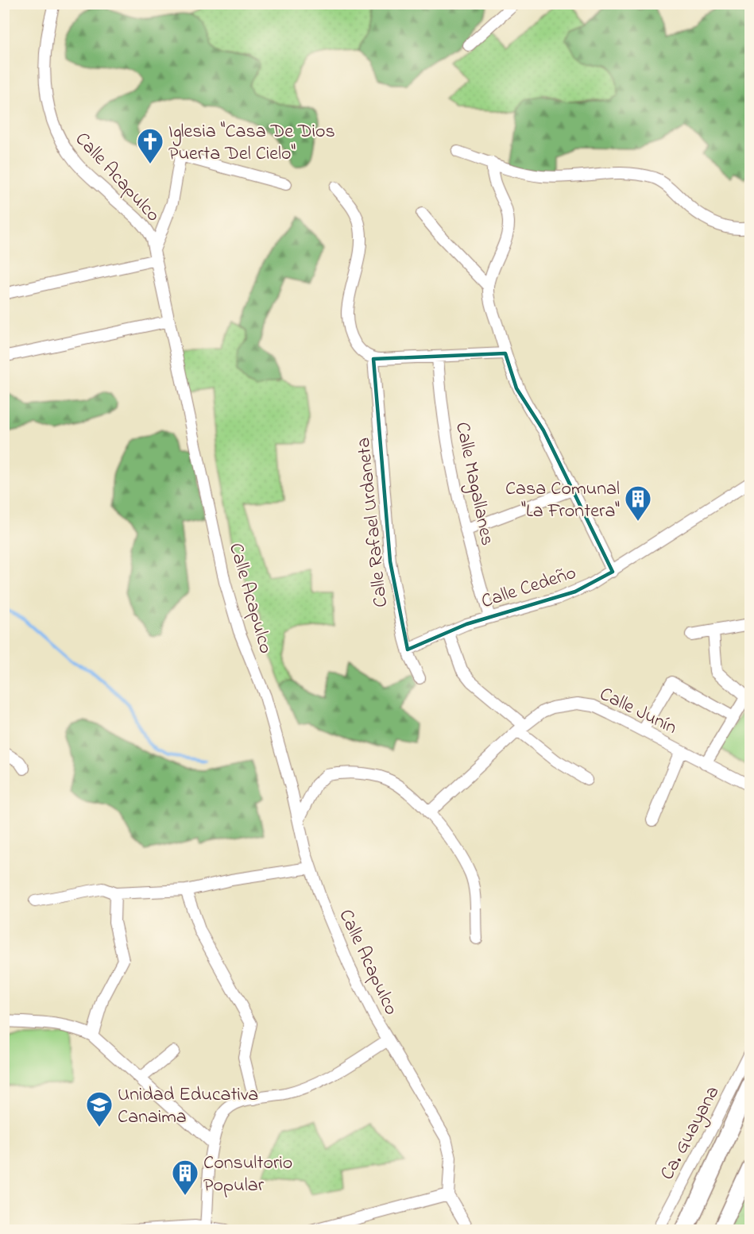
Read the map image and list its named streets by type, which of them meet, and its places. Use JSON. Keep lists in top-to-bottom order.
{
  "streets": {
    "street": [
      "Calle Acapulco",
      "Calle Magallanes",
      "Calle Rafael Urdaneta",
      "Calle Cedeño",
      "Calle Junín",
      "Ca. Guayana"
    ]
  },
  "crossings": [
    ["Calle Magallanes", "Calle Cedeño"],
    ["Calle Rafael Urdaneta", "Calle Cedeño"]
  ],
  "places": {
    "church": ["Iglesia \"Casa De Dios Puerta Del Cielo\""],
    "building": ["Casa Comunal \"La Frontera\"", "Consultorio Popular"],
    "school or university": ["Unidad Educativa Canaima"]
  }
}
